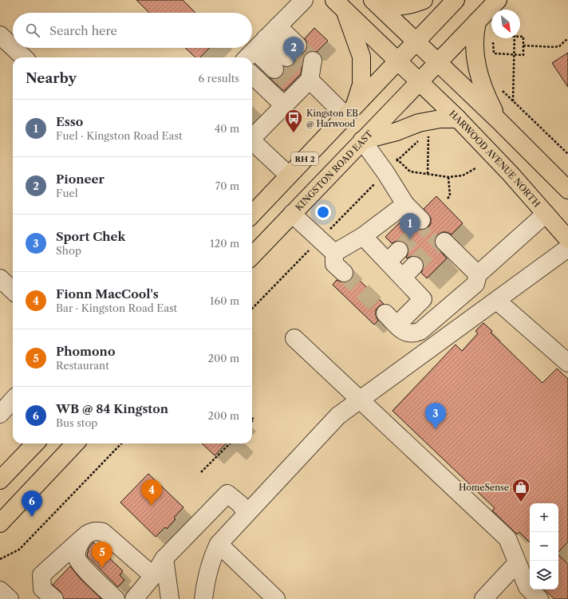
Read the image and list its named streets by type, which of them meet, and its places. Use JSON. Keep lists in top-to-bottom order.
{
  "streets": {
    "main road": ["RH 2", "HARWOOD AVENUE NORTH", "KINGSTON ROAD EAST"]
  },
  "crossings": [
    ["RH 2", "HARWOOD AVENUE NORTH"],
    ["HARWOOD AVENUE NORTH", "KINGSTON ROAD EAST"]
  ],
  "places": {
    "bus stop": ["Kingston EB @ Harwood"],
    "shop": ["HomeSense"]
  },
  "north": "bottom right",
  "page": {
    "search": "Search here",
    "pins": [
      "2",
      "1",
      "3",
      "4",
      "6",
      "5"
    ],
    "heading": ["Nearby", "6 results"],
    "list": [
      {
        "mark": "1",
        "name": "Esso",
        "note": "Fuel · Kingston Road East",
        "value": "40 m"
      },
      {
        "mark": "2",
        "name": "Pioneer",
        "note": "Fuel",
        "value": "70 m"
      },
      {
        "mark": "3",
        "name": "Sport Chek",
        "note": "Shop",
        "value": "120 m"
      },
      {
        "mark": "4",
        "name": "Fionn MacCool's",
        "note": "Bar · Kingston Road East",
        "value": "160 m"
      },
      {
        "mark": "5",
        "name": "Phomono",
        "note": "Restaurant",
        "value": "200 m"
      },
      {
        "mark": "6",
        "name": "WB @ 84 Kingston",
        "note": "Bus stop",
        "value": "200 m"
      }
    ],
    "map_buttons": ["+", "−"]
  }
}
